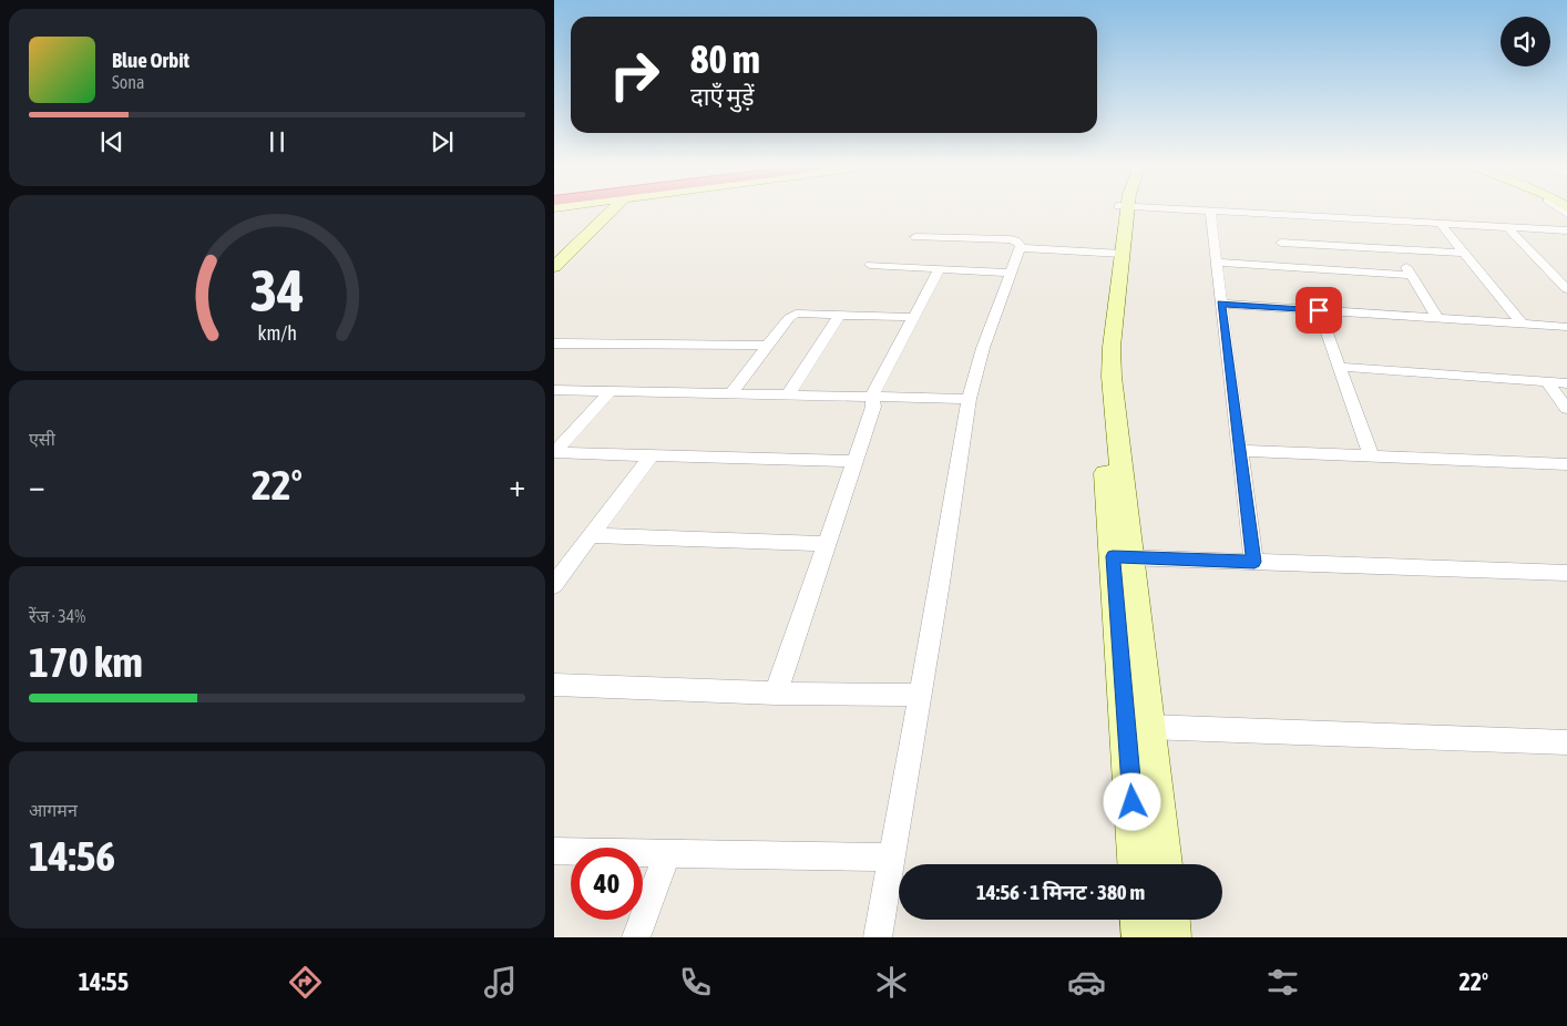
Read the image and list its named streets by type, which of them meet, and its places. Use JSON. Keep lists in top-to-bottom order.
{
  "page": {
    "turn": ["80 m", "दाएँ मुड़ें"],
    "song": ["Blue Orbit", "Sona"],
    "tile": [
      "एसी",
      ["रेंज · 34%", "170 km"],
      ["आगमन", "14:56"]
    ],
    "heat": ["−", "22°", "+"],
    "limit": "40",
    "trip": "14:56 · 1 मिनट · 380 m",
    "tabs": ["14:55", "22°"],
    "gauge": ["34", "km/h"]
  }
}
